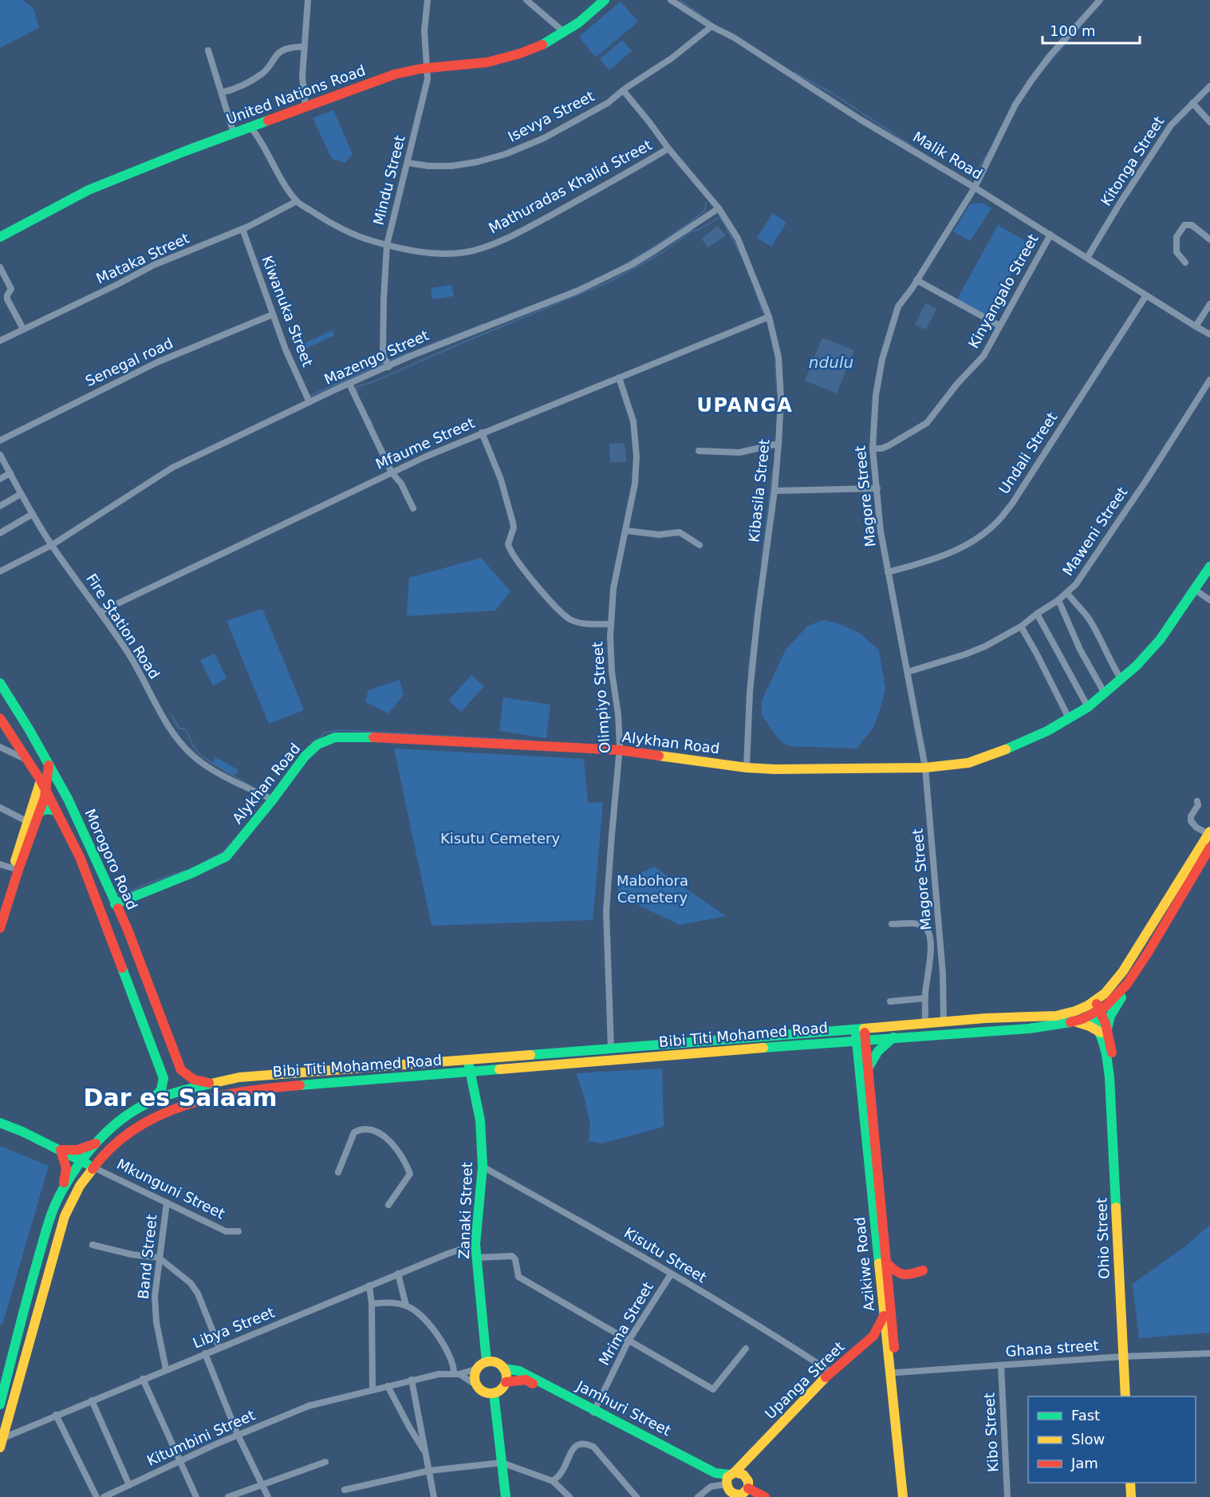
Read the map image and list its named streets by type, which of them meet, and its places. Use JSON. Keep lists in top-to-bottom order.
{
  "streets": {
    "main road": [
      "United Nations Road",
      "Alykhan Road",
      "Morogoro Road",
      "Bibi Titi Mohamed Road",
      "Zanaki Street",
      "Ohio Street",
      "Azikiwe Road",
      "Upanga Street",
      "Jamhuri Street"
    ],
    "street": [
      "Isevya Street",
      "Malik Road",
      "Kitonga Street",
      "Mindu Street",
      "Mathuradas Khalid Street",
      "Mataka Street",
      "Kinyangalo Street",
      "Kiwanuka Street",
      "Mazengo Street",
      "Senegal road",
      "Mfaume Street",
      "Undali Street",
      "Kibasila Street",
      "Magore Street",
      "Maweni Street",
      "Fire Station Road",
      "Olimpiyo Street",
      "Mkunguni Street",
      "Kisutu Street",
      "Band Street",
      "Mrima Street",
      "Libya Street",
      "Ghana street",
      "Kibo Street",
      "Kitumbini Street"
    ]
  },
  "crossings": [
    ["United Nations Road", "Mindu Street"],
    ["United Nations Road", "Mathuradas Khalid Street"],
    ["Isevya Street", "Malik Road"],
    ["Isevya Street", "Mindu Street"],
    ["Isevya Street", "Kibasila Street"],
    ["Malik Road", "Kitonga Street"],
    ["Malik Road", "Kinyangalo Street"],
    ["Malik Road", "Undali Street"],
    ["Malik Road", "Magore Street"],
    ["Mindu Street", "Mathuradas Khalid Street"],
    ["Mindu Street", "Mazengo Street"],
    ["Mathuradas Khalid Street", "Mataka Street"],
    ["Mathuradas Khalid Street", "Kibasila Street"],
    ["Mataka Street", "Kiwanuka Street"],
    ["Kinyangalo Street", "Magore Street"],
    ["Kiwanuka Street", "Mazengo Street"],
    ["Kiwanuka Street", "Senegal road"],
    ["Mazengo Street", "Kibasila Street"],
    ["Mazengo Street", "Fire Station Road"],
    ["Mfaume Street", "Kibasila Street"],
    ["Mfaume Street", "Fire Station Road"],
    ["Mfaume Street", "Olimpiyo Street"],
    ["Undali Street", "Magore Street"],
    ["Kibasila Street", "Alykhan Road"],
    ["Magore Street", "Maweni Street"],
    ["Magore Street", "Alykhan Road"],
    ["Magore Street", "Bibi Titi Mohamed Road"],
    ["Fire Station Road", "Alykhan Road"],
    ["Olimpiyo Street", "Alykhan Road"],
    ["Olimpiyo Street", "Bibi Titi Mohamed Road"],
    ["Alykhan Road", "Morogoro Road"],
    ["Morogoro Road", "Bibi Titi Mohamed Road"],
    ["Bibi Titi Mohamed Road", "Mkunguni Street"],
    ["Bibi Titi Mohamed Road", "Zanaki Street"],
    ["Bibi Titi Mohamed Road", "Ohio Street"],
    ["Bibi Titi Mohamed Road", "Azikiwe Road"],
    ["Bibi Titi Mohamed Road", "Libya Street"],
    ["Mkunguni Street", "Band Street"],
    ["Zanaki Street", "Kisutu Street"],
    ["Zanaki Street", "Libya Street"],
    ["Zanaki Street", "Jamhuri Street"],
    ["Ohio Street", "Ghana street"],
    ["Kisutu Street", "Mrima Street"],
    ["Kisutu Street", "Upanga Street"],
    ["Band Street", "Libya Street"],
    ["Azikiwe Road", "Ghana street"],
    ["Azikiwe Road", "Upanga Street"],
    ["Mrima Street", "Jamhuri Street"],
    ["Ghana street", "Kibo Street"],
    ["Upanga Street", "Jamhuri Street"]
  ],
  "districts": ["UPANGA", "Dar es Salaam"],
  "water": ["ndulu"],
  "parks": ["Kisutu Cemetery", "Mabohora Cemetery"],
  "legend": ["Fast", "Slow", "Jam"],
  "scale_bar": "100 m"
}
